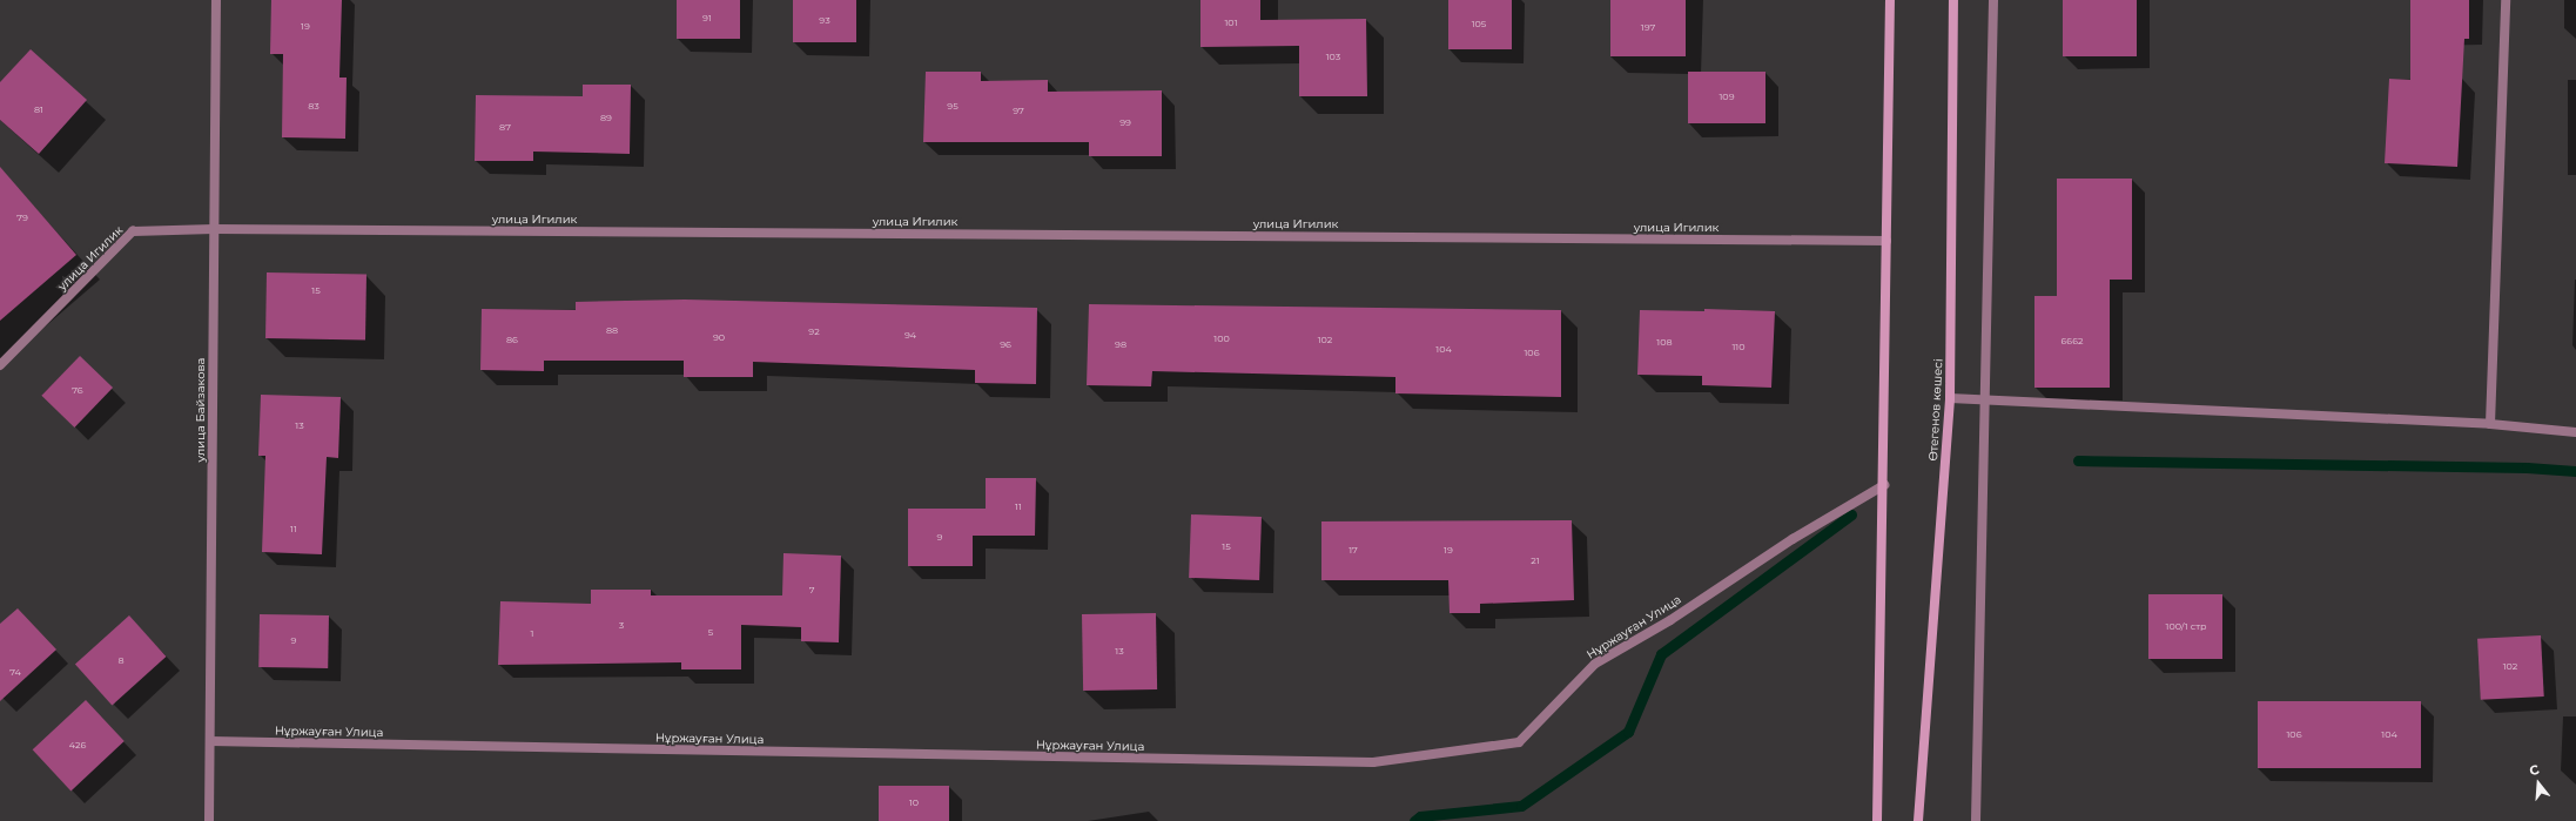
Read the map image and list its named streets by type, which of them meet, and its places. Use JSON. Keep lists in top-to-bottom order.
{
  "streets": {
    "main road": ["Өтегенов көшесі"],
    "street": ["улица Игилик", "улица Байзакова", "Нұржауған Улица"]
  },
  "crossings": [
    ["улица Игилик", "улица Байзакова"],
    ["улица Байзакова", "Нұржауған Улица"]
  ],
  "house_numbers": [
    "91",
    "93",
    "101",
    "105",
    "19",
    "197",
    "103",
    "109",
    "83",
    "95",
    "81",
    "97",
    "89",
    "99",
    "87",
    "79",
    "15",
    "88",
    "92",
    "94",
    "90",
    "100",
    "86",
    "102",
    "6662",
    "108",
    "96",
    "98",
    "110",
    "104",
    "106",
    "76",
    "13",
    "11",
    "11",
    "9",
    "15",
    "17",
    "19",
    "21",
    "7",
    "3",
    "100/1 стр",
    "5",
    "1",
    "9",
    "13",
    "8",
    "102",
    "74",
    "106",
    "104",
    "426",
    "10"
  ],
  "north": "top"
}
